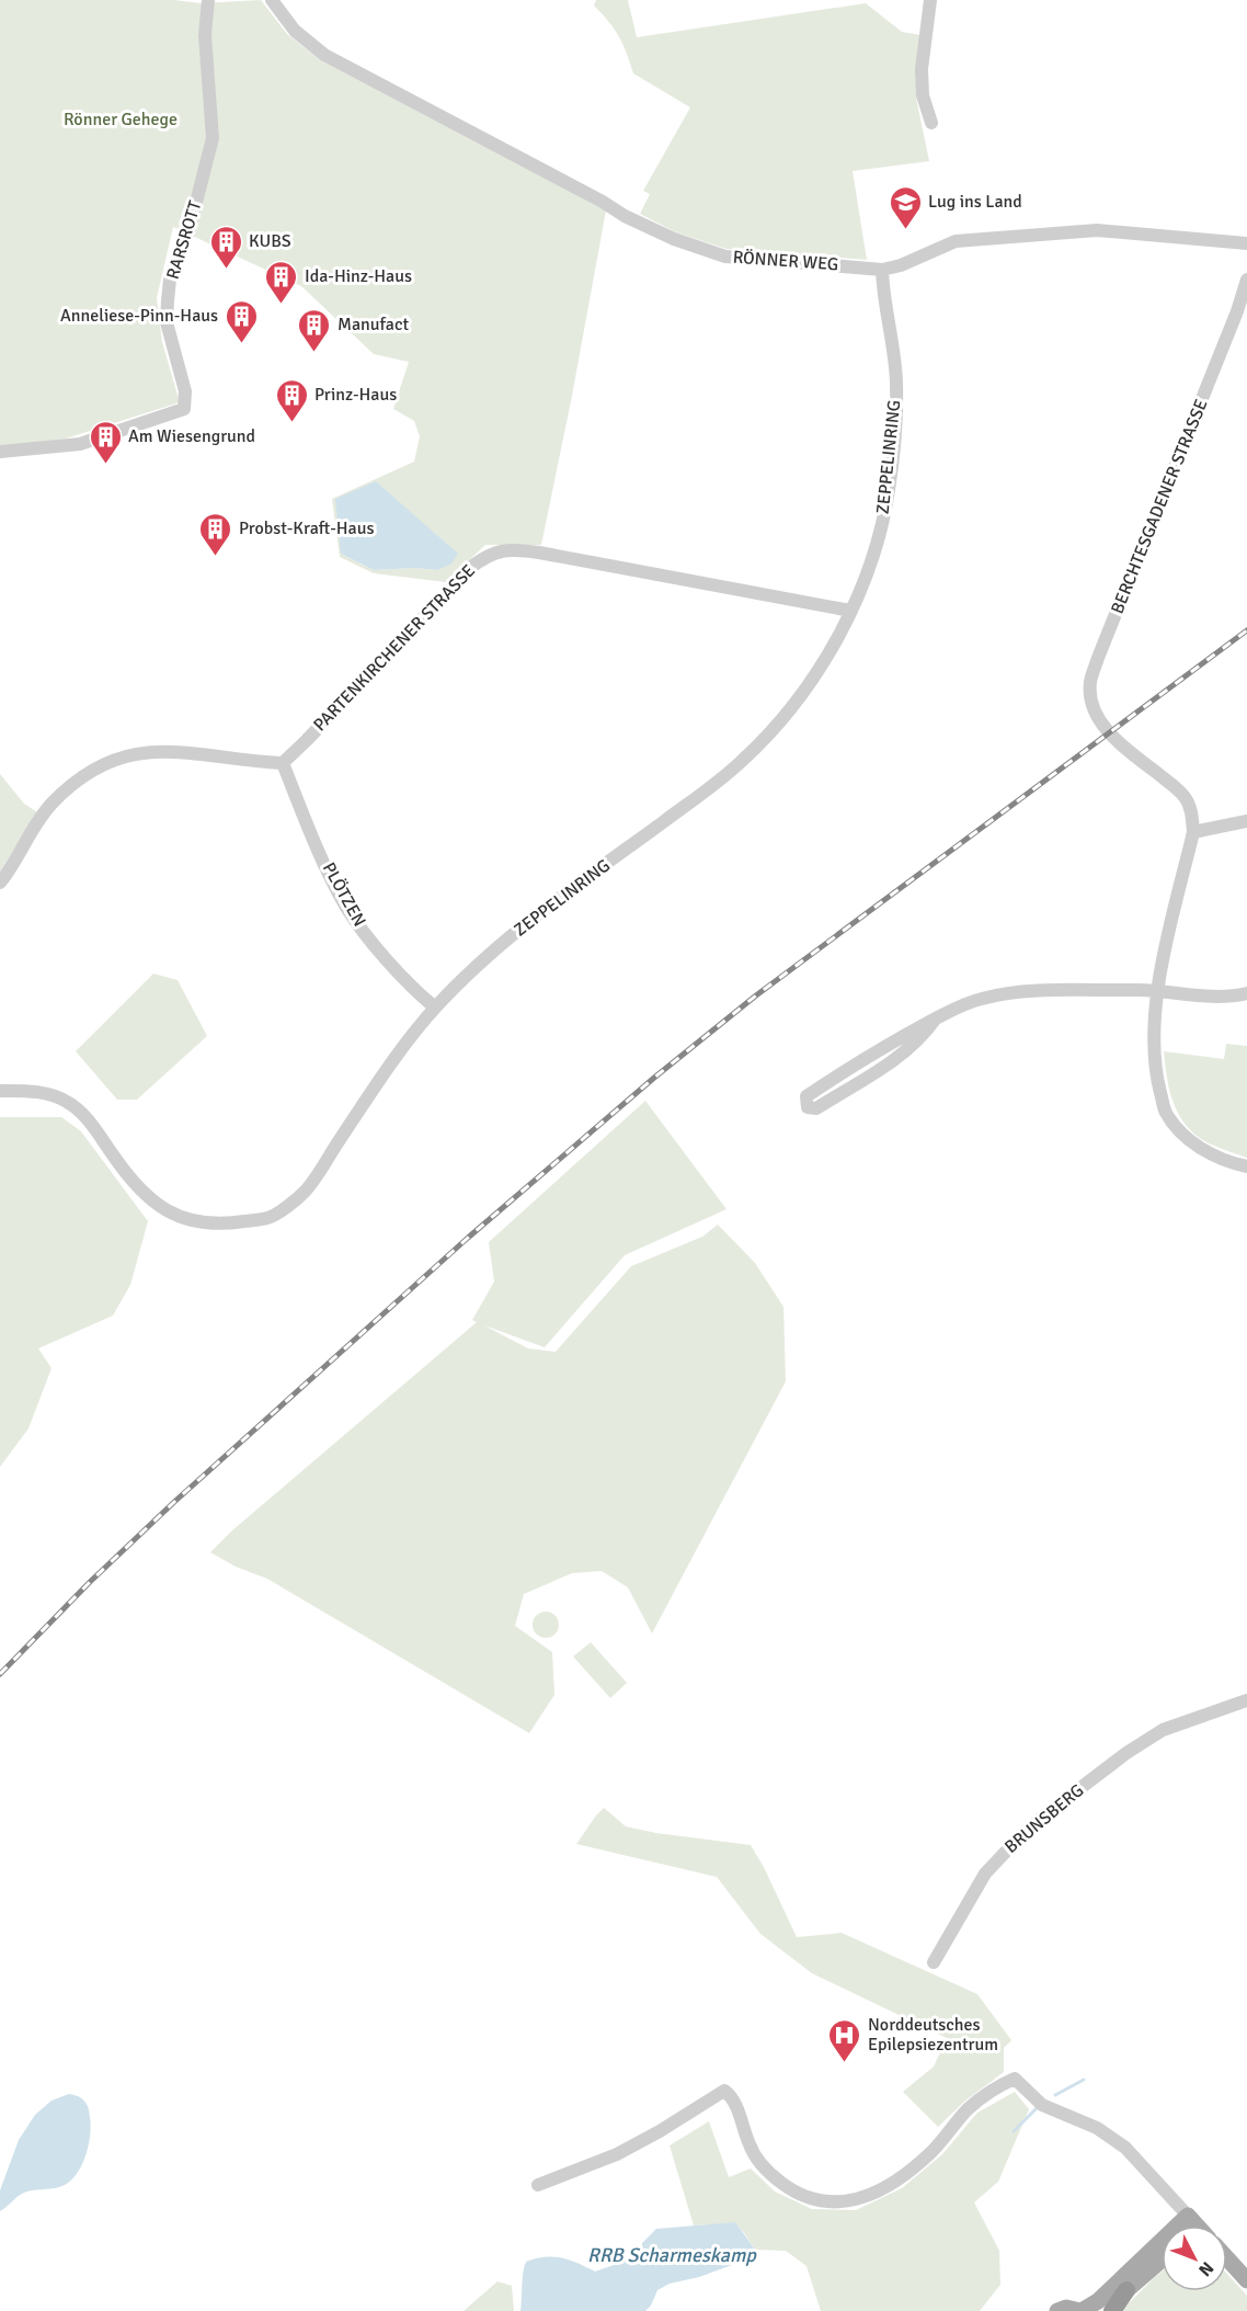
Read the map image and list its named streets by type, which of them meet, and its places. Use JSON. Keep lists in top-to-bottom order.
{
  "streets": {
    "street": [
      "RARSROTT",
      "RÖNNER WEG",
      "ZEPPELINRING",
      "BERCHTESGADENER STRASSE",
      "PARTENKIRCHENER STRASSE",
      "PLÖTZEN",
      "BRUNSBERG"
    ]
  },
  "crossings": [
    ["RÖNNER WEG", "ZEPPELINRING"],
    ["ZEPPELINRING", "PARTENKIRCHENER STRASSE"],
    ["ZEPPELINRING", "PLÖTZEN"],
    ["PARTENKIRCHENER STRASSE", "PLÖTZEN"]
  ],
  "water": ["RRB Scharmeskamp"],
  "parks": ["Rönner Gehege"],
  "places": {
    "school or university": ["Lug ins Land"],
    "building": [
      "KUBS",
      "Ida-Hinz-Haus",
      "Anneliese-Pinn-Haus",
      "Manufact",
      "Prinz-Haus",
      "Am Wiesengrund",
      "Probst-Kraft-Haus"
    ],
    "hospital": ["Norddeutsches Epilepsiezentrum"]
  },
  "north": "bottom right"
}
